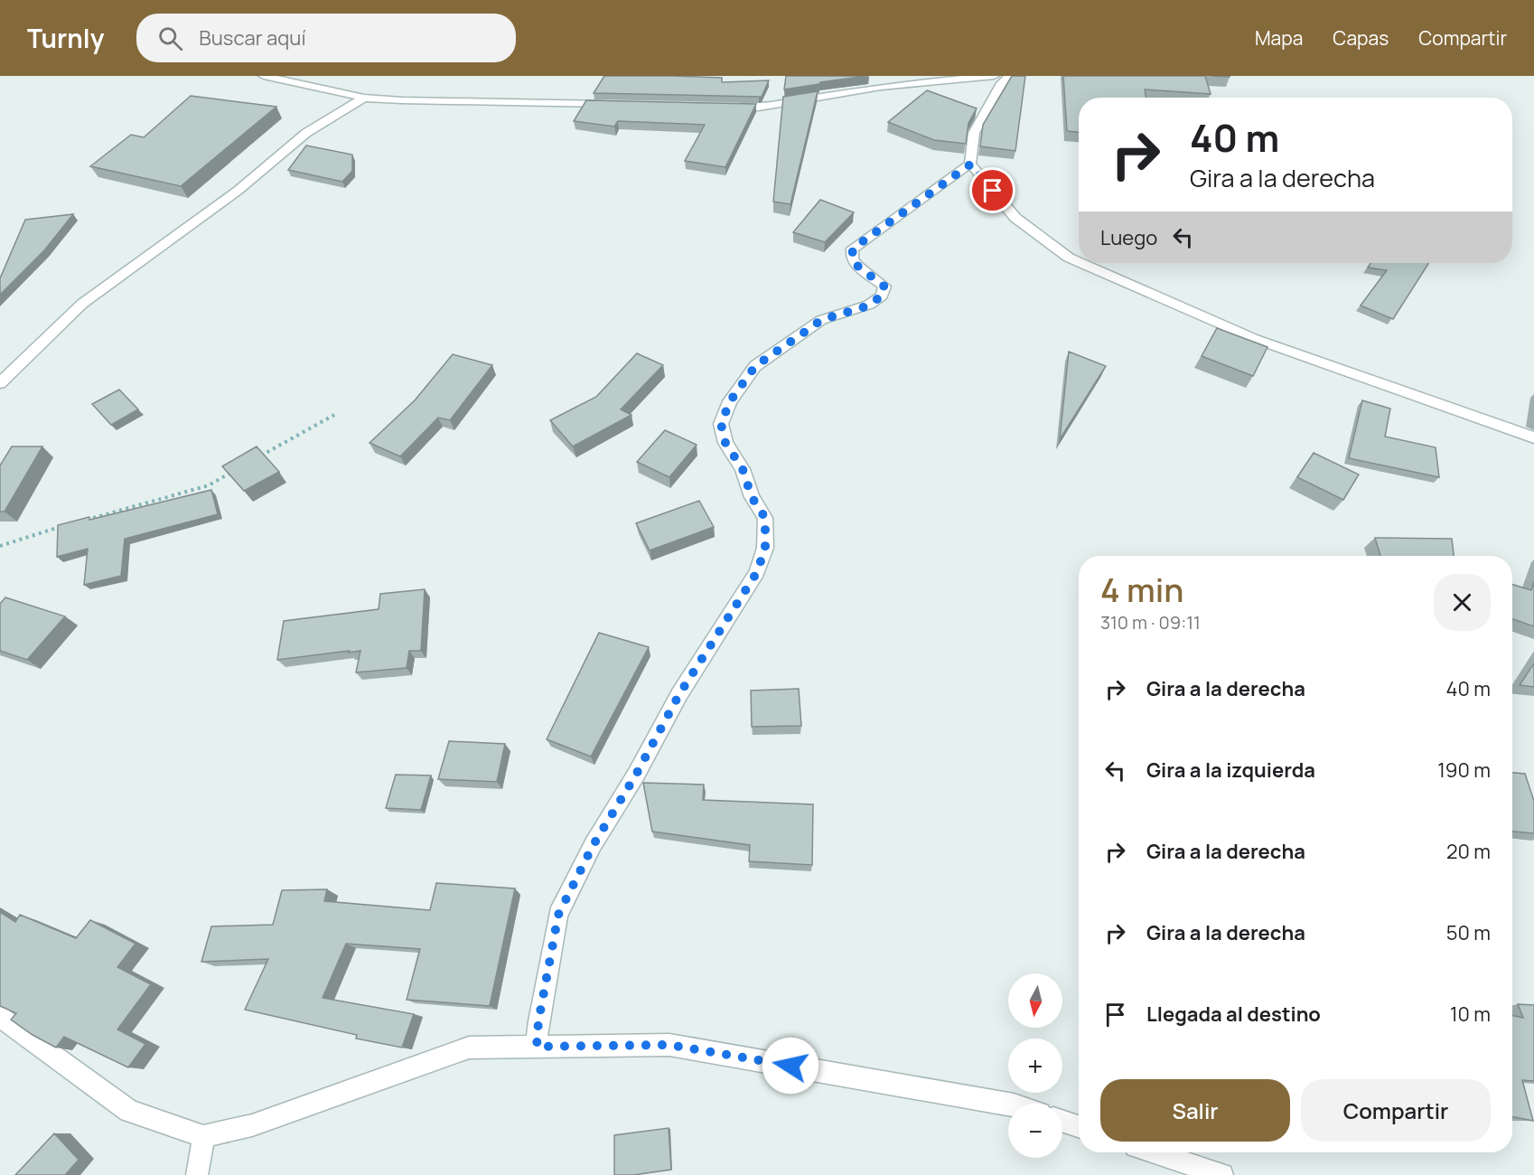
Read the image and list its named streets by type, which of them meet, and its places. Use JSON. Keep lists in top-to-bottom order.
{
  "north": "bottom",
  "page": {
    "header": "Turnly",
    "search": "Buscar aquí",
    "nav": ["Mapa", "Capas", "Compartir"],
    "turn": ["40 m", "Gira a la derecha"],
    "then": "Luego",
    "heading": ["4 min", "310 m · 09:11"],
    "list": [
      {
        "name": "Gira a la derecha",
        "value": "40 m"
      },
      {
        "name": "Gira a la izquierda",
        "value": "190 m"
      },
      {
        "name": "Gira a la derecha",
        "value": "20 m"
      },
      {
        "name": "Gira a la derecha",
        "value": "50 m"
      },
      {
        "name": "Llegada al destino",
        "value": "10 m"
      }
    ],
    "map_buttons": ["+", "−"],
    "buttons": ["Salir", "Compartir"]
  }
}
